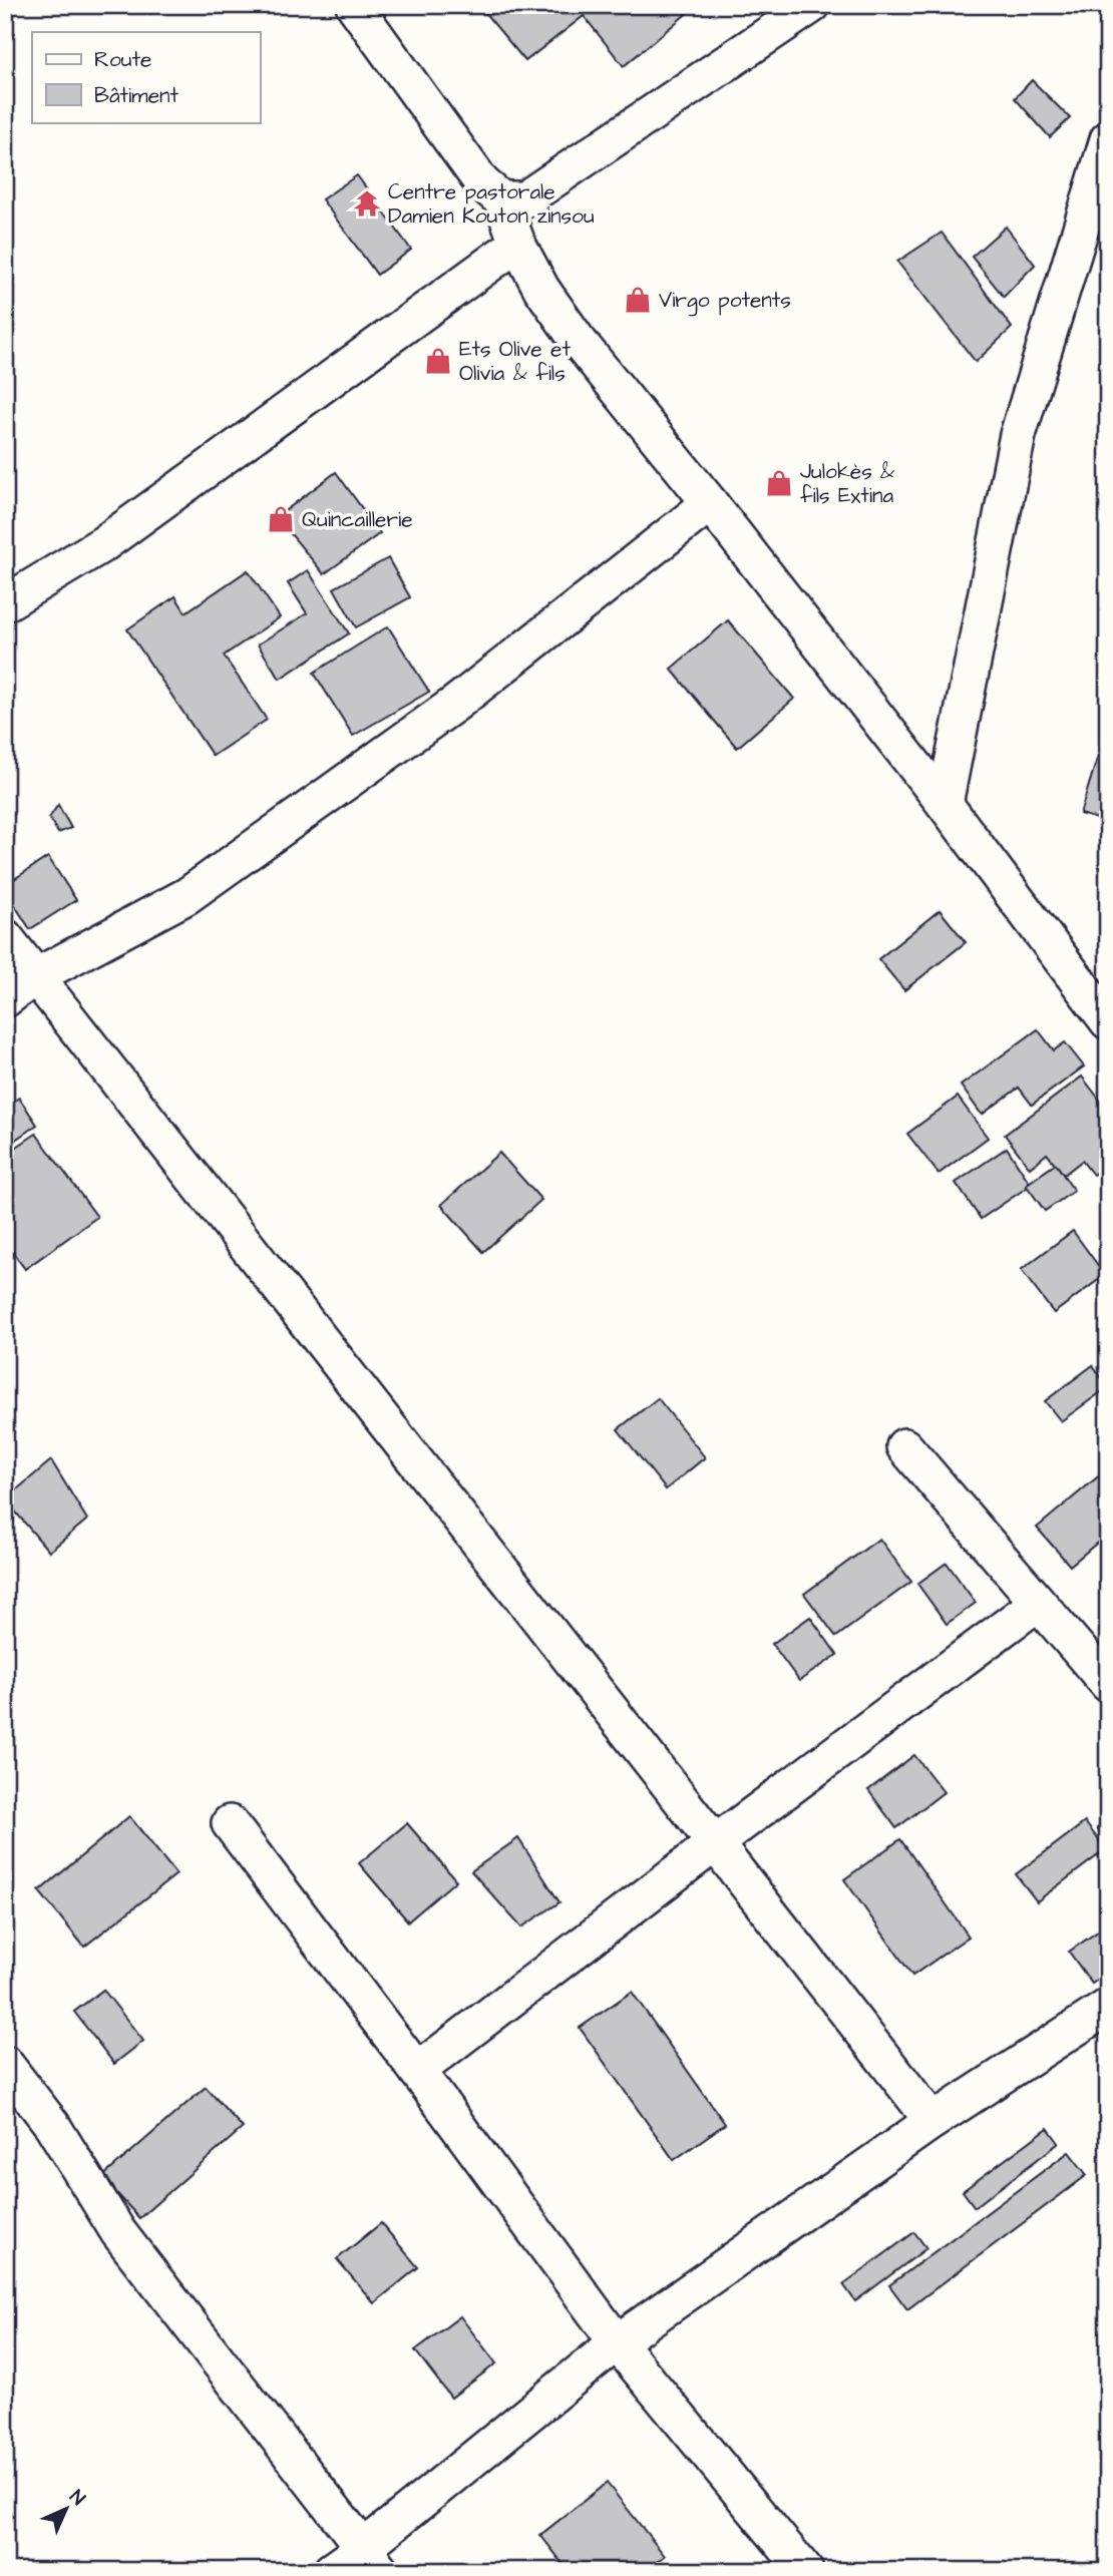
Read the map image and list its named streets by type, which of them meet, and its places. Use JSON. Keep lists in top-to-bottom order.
{
  "places": {
    "temple": ["Centre pastorale Damien Kouton zinsou"],
    "shop": [
      "Virgo potents",
      "Ets Olive et Olivia & fils",
      "Julokès & fils Extina",
      "Quincaillerie"
    ]
  },
  "legend": ["Route", "Bâtiment"],
  "north": "top right"
}
